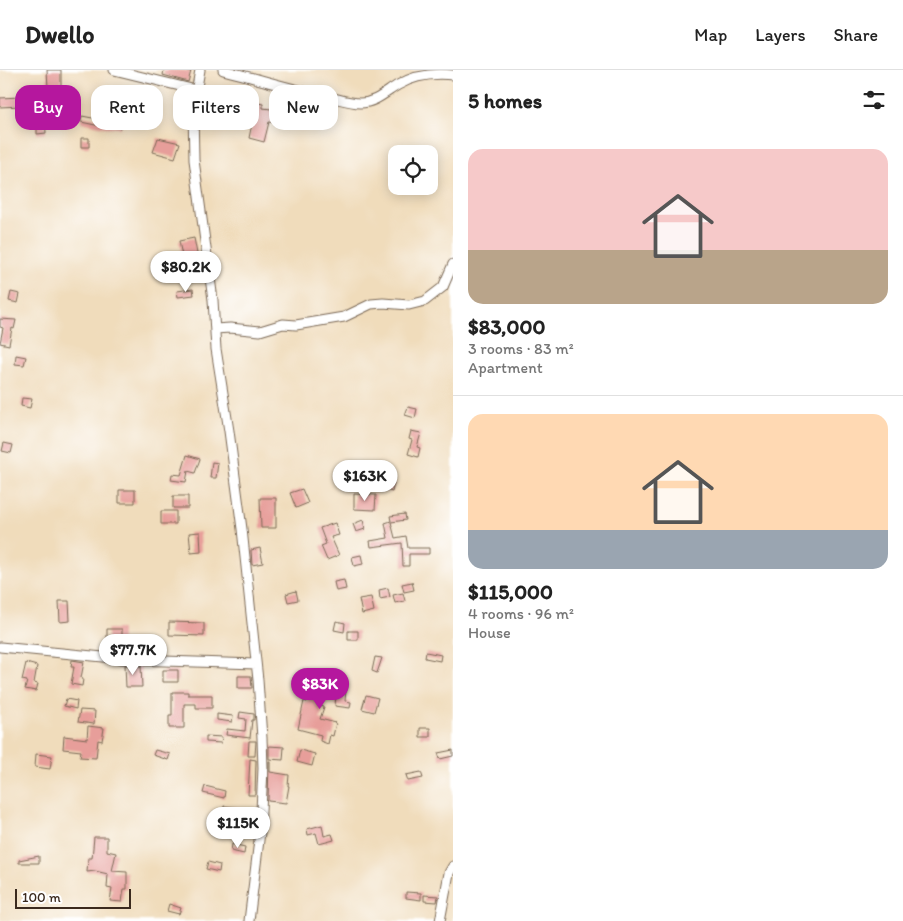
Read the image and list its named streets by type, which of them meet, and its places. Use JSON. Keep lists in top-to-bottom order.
{
  "scale_bar": "100 m",
  "page": {
    "header": "Dwello",
    "nav": ["Map", "Layers", "Share"],
    "heading": "5 homes",
    "chip": [
      "Buy",
      "Rent",
      "Filters",
      "New"
    ],
    "list": [
      {
        "name": "$83,000",
        "note": "3 rooms · 83 m² · Apartment"
      },
      {
        "name": "$115,000",
        "note": "4 rooms · 96 m² · House"
      }
    ],
    "price": [
      "$80.2K",
      "$163K",
      "$77.7K",
      "$83K",
      "$115K"
    ],
    "scale": "100 m"
  }
}
